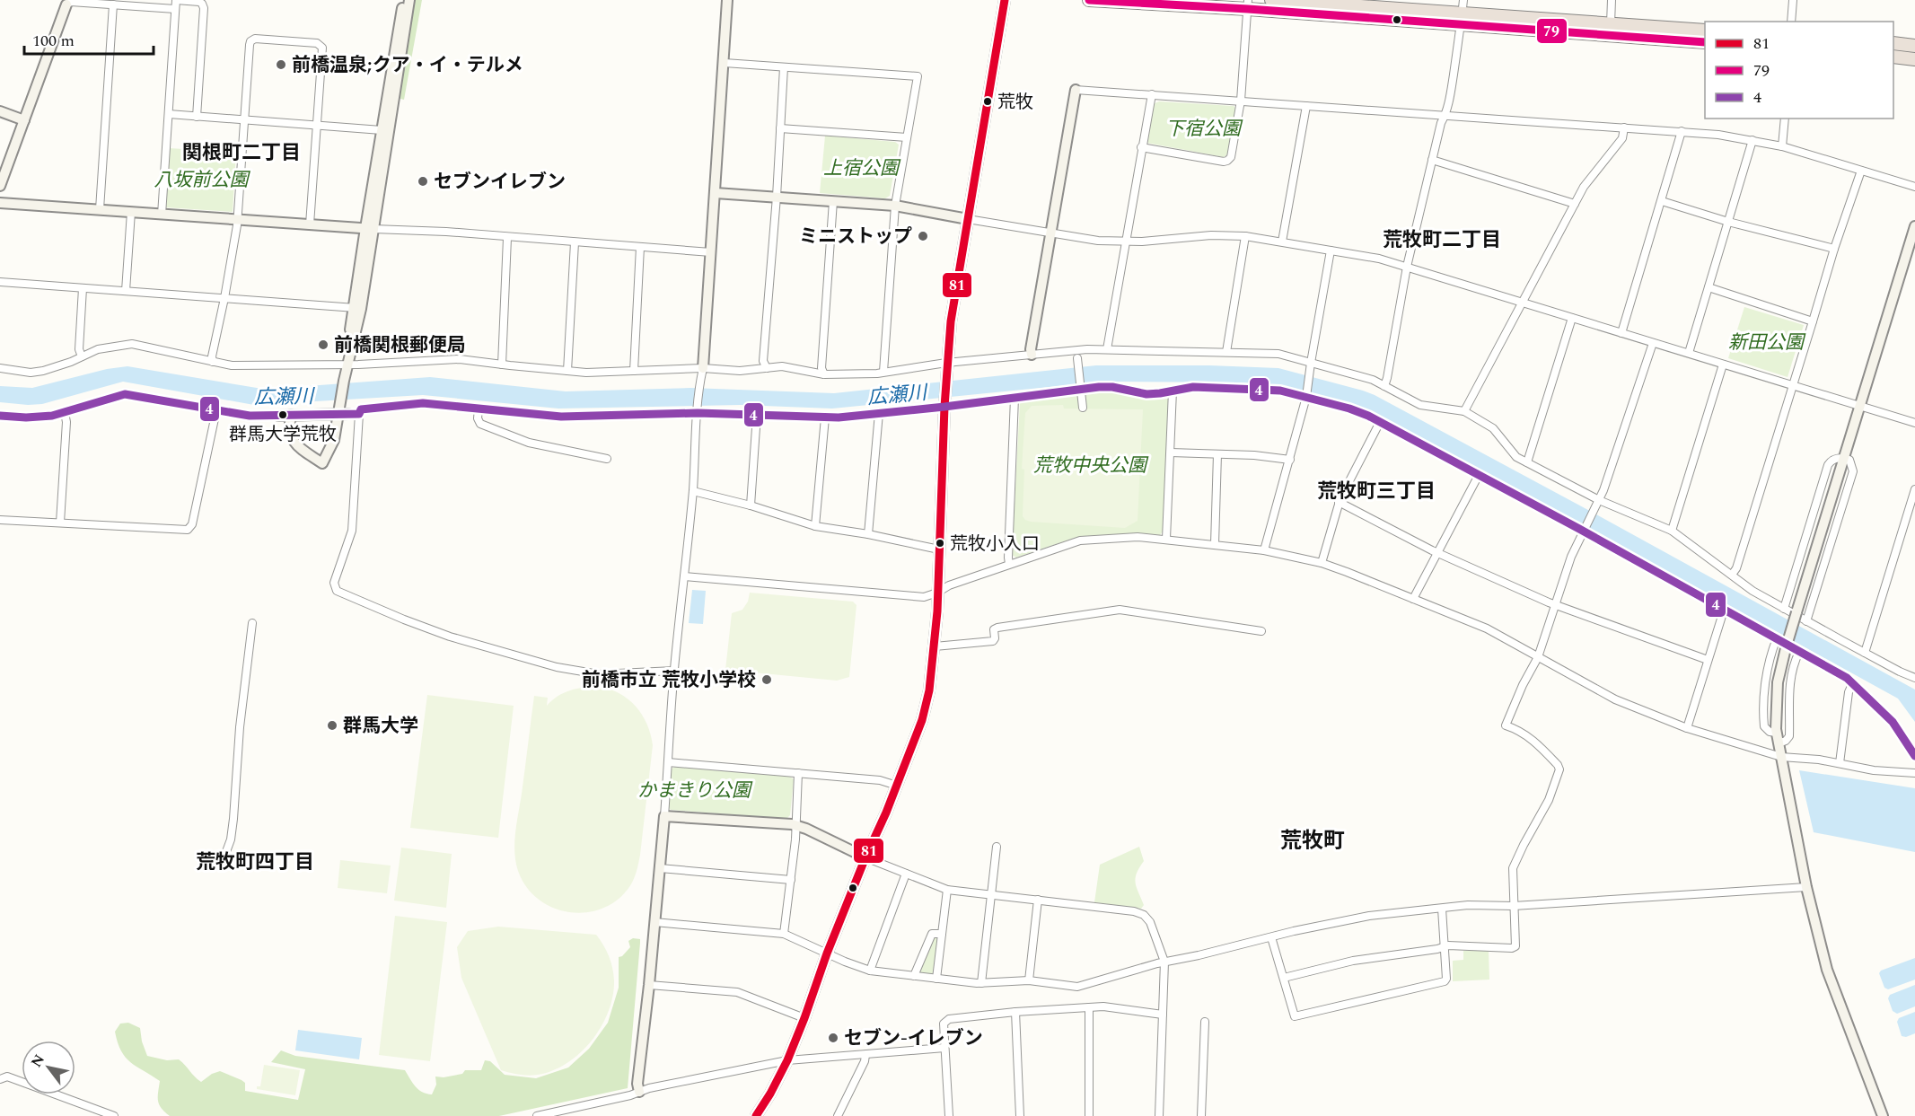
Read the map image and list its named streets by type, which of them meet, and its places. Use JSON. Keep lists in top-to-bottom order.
{
  "districts": [
    "関根町二丁目",
    "荒牧町二丁目",
    "荒牧町三丁目",
    "荒牧町",
    "荒牧町四丁目"
  ],
  "water": ["広瀬川"],
  "parks": [
    "下宿公園",
    "上宿公園",
    "八坂前公園",
    "新田公園",
    "荒牧中央公園",
    "かまきり公園"
  ],
  "places": [
    "前橋温泉;クア・イ・テルメ",
    "荒牧",
    "セブンイレブン",
    "ミニストップ",
    "前橋関根郵便局",
    "群馬大学荒牧",
    "荒牧小入口",
    "前橋市立 荒牧小学校",
    "群馬大学",
    "セブン-イレブン"
  ],
  "lines": ["transit line 81", "transit line 79", "transit line 4"],
  "legend": ["81", "79", "4"],
  "scale_bar": "100 m",
  "north": "top left"
}
